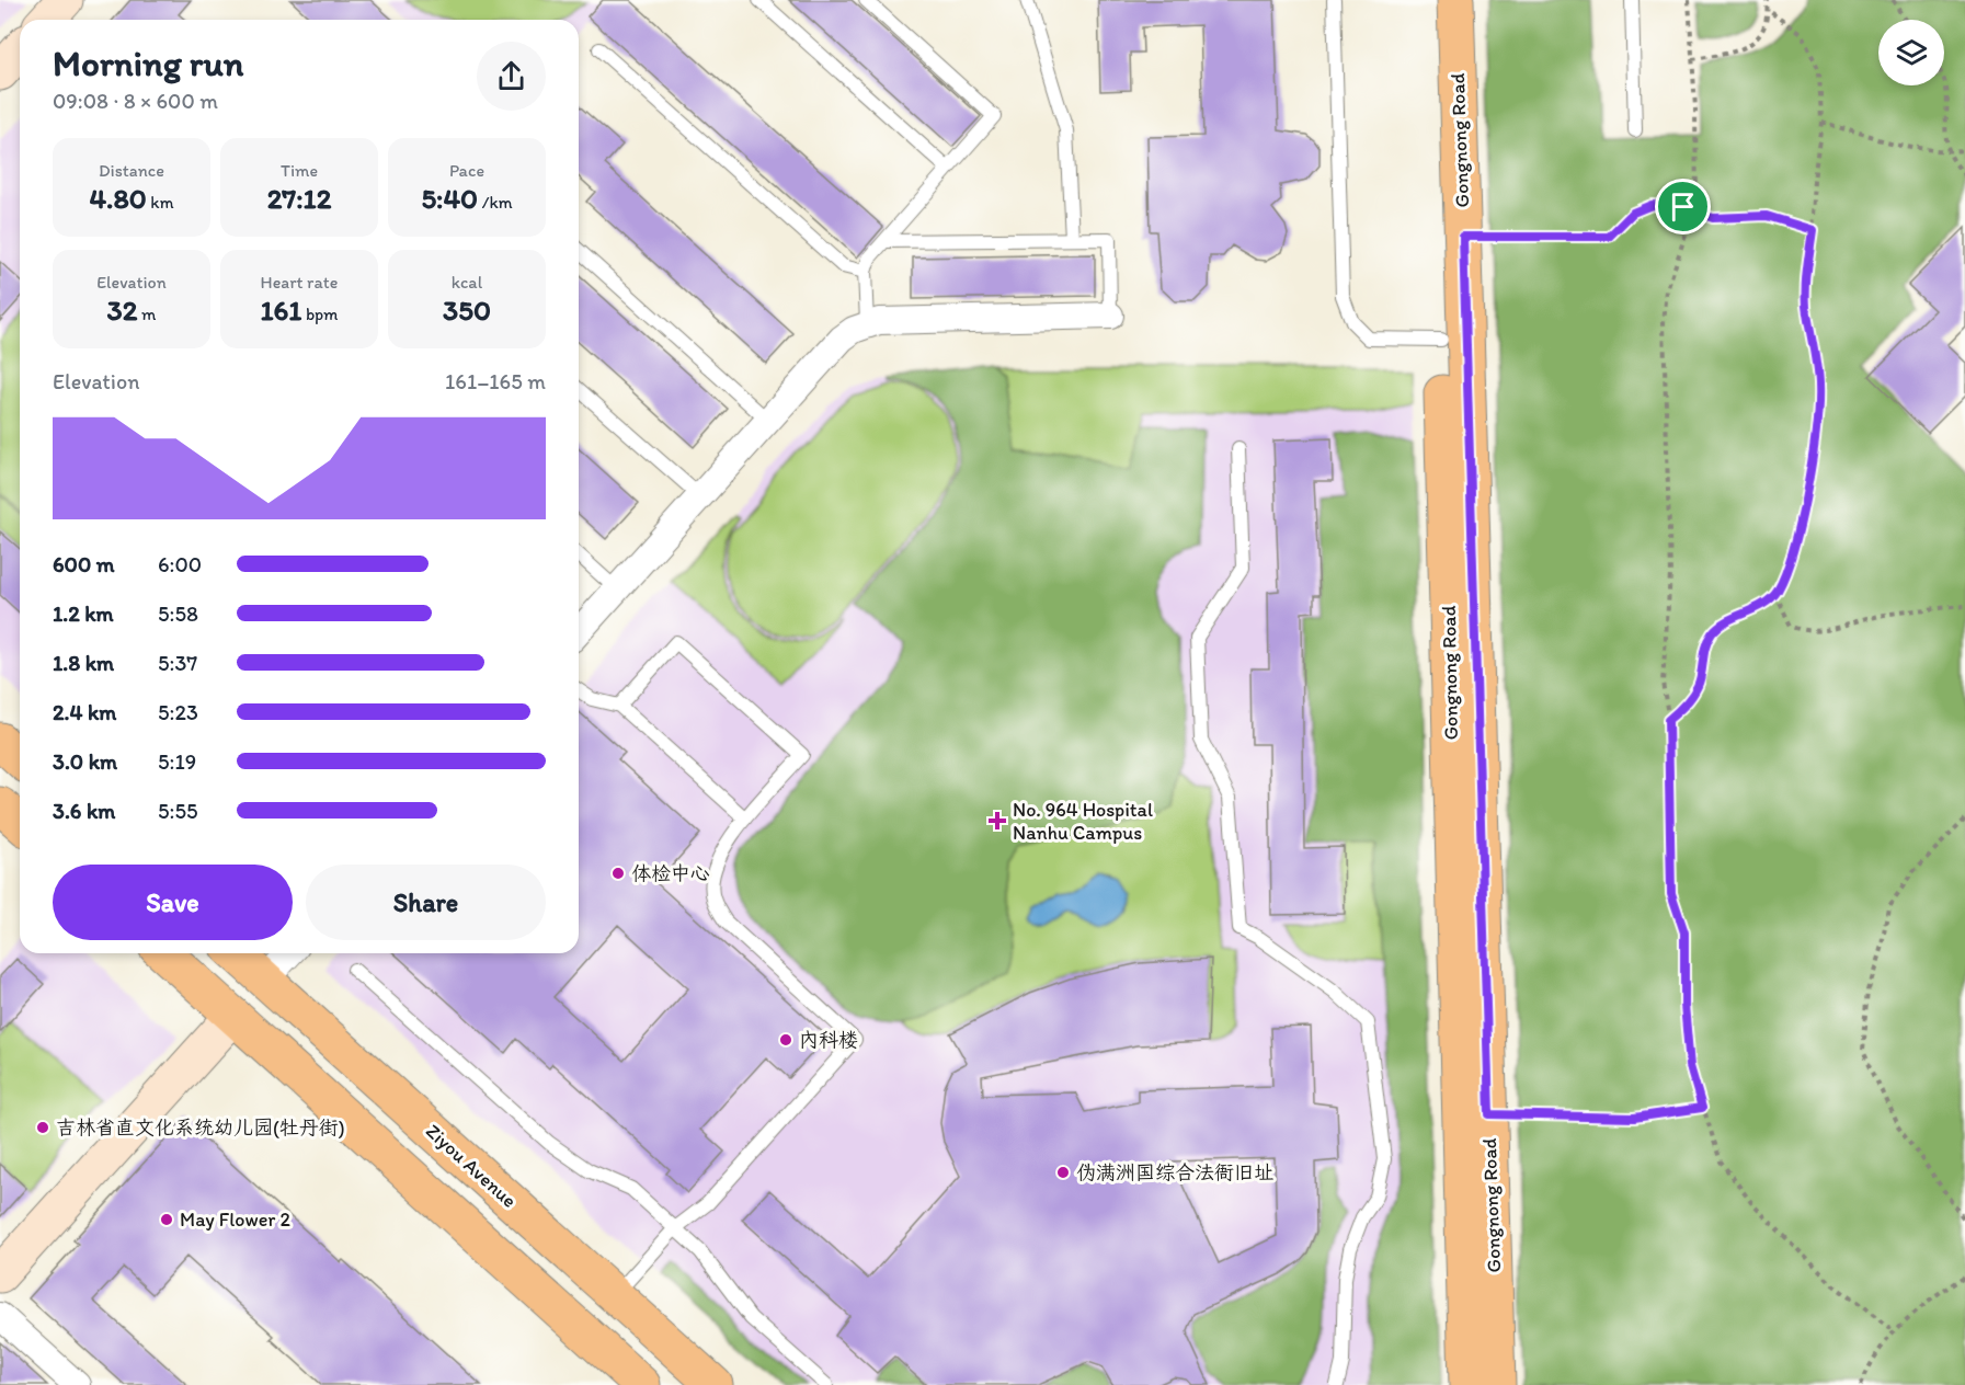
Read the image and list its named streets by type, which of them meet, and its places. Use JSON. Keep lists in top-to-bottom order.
{
  "streets": {
    "main road": ["Gongnong Road", "Ziyou Avenue"]
  },
  "places": {
    "health": ["No. 964 Hospital Nanhu Campus"],
    "other": [
      "体检中心",
      "内科楼",
      "吉林省直文化系统幼儿园(牡丹街)",
      "伪满洲国综合法衙旧址",
      "May Flower 2"
    ]
  },
  "page": {
    "heading": ["Morning run", "09:08 · 8 × 600 m"],
    "stats": [
      ["Distance", "4.80 km"],
      ["Time", "27:12"],
      ["Pace", "5:40 /km"],
      ["Elevation", "32 m"],
      ["Heart rate", "161 bpm"],
      ["kcal", "350"]
    ],
    "chart": ["Elevation", "161–165 m"],
    "list": [
      {
        "name": "600 m",
        "note": "6:00"
      },
      {
        "name": "1.2 km",
        "note": "5:58"
      },
      {
        "name": "1.8 km",
        "note": "5:37"
      },
      {
        "name": "2.4 km",
        "note": "5:23"
      },
      {
        "name": "3.0 km",
        "note": "5:19"
      },
      {
        "name": "3.6 km",
        "note": "5:55"
      }
    ],
    "buttons": ["Save", "Share"]
  }
}
